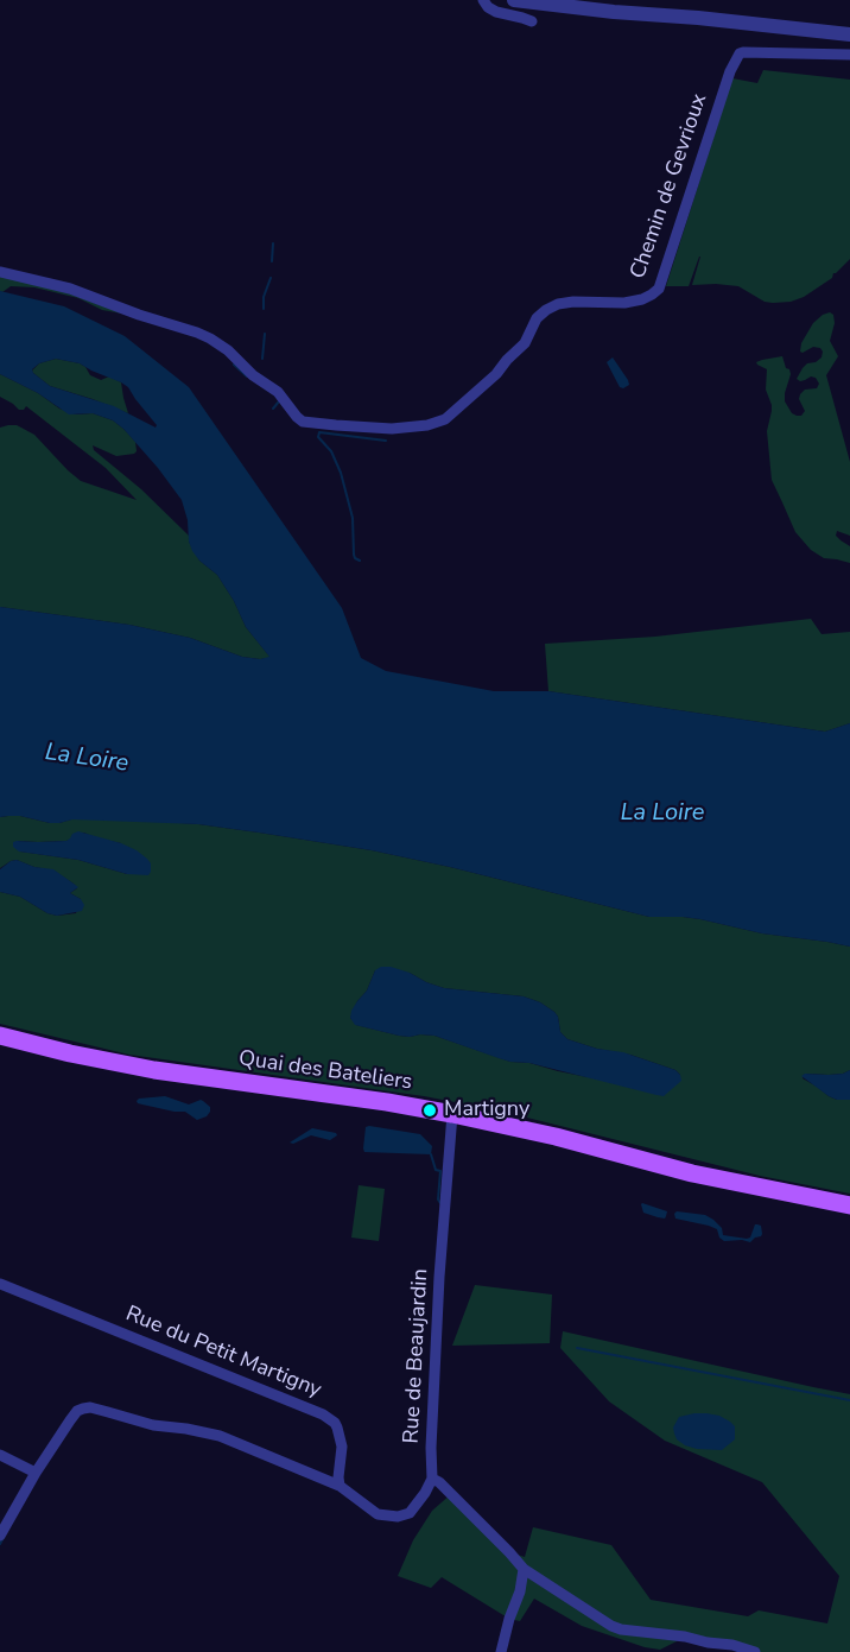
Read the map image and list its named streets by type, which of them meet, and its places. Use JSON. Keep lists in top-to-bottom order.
{
  "streets": {
    "main road": ["Quai des Bateliers"],
    "street": ["Chemin de Gevrioux", "Rue du Petit Martigny", "Rue de Beaujardin"]
  },
  "crossings": [
    ["Quai des Bateliers", "Rue de Beaujardin"]
  ],
  "water": ["La Loire"],
  "places": ["Martigny"]
}
